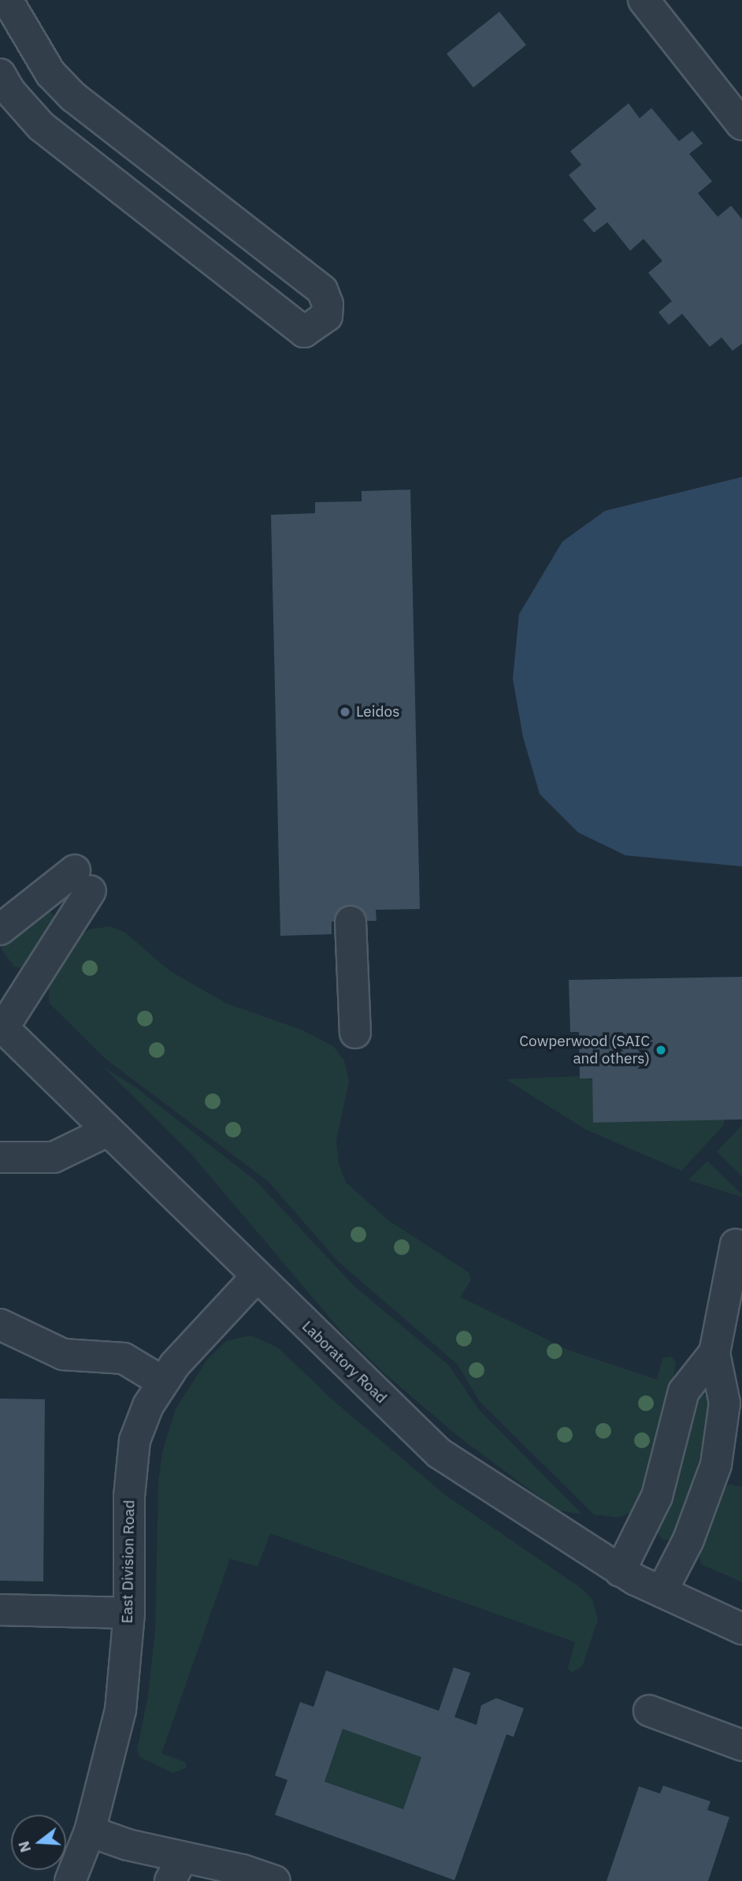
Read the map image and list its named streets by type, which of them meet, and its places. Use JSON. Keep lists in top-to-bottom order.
{
  "streets": {
    "street": ["Laboratory Road", "East Division Road"]
  },
  "crossings": [
    ["Laboratory Road", "East Division Road"]
  ],
  "places": ["Leidos", "Cowperwood (SAIC and others)"],
  "north": "left"
}
